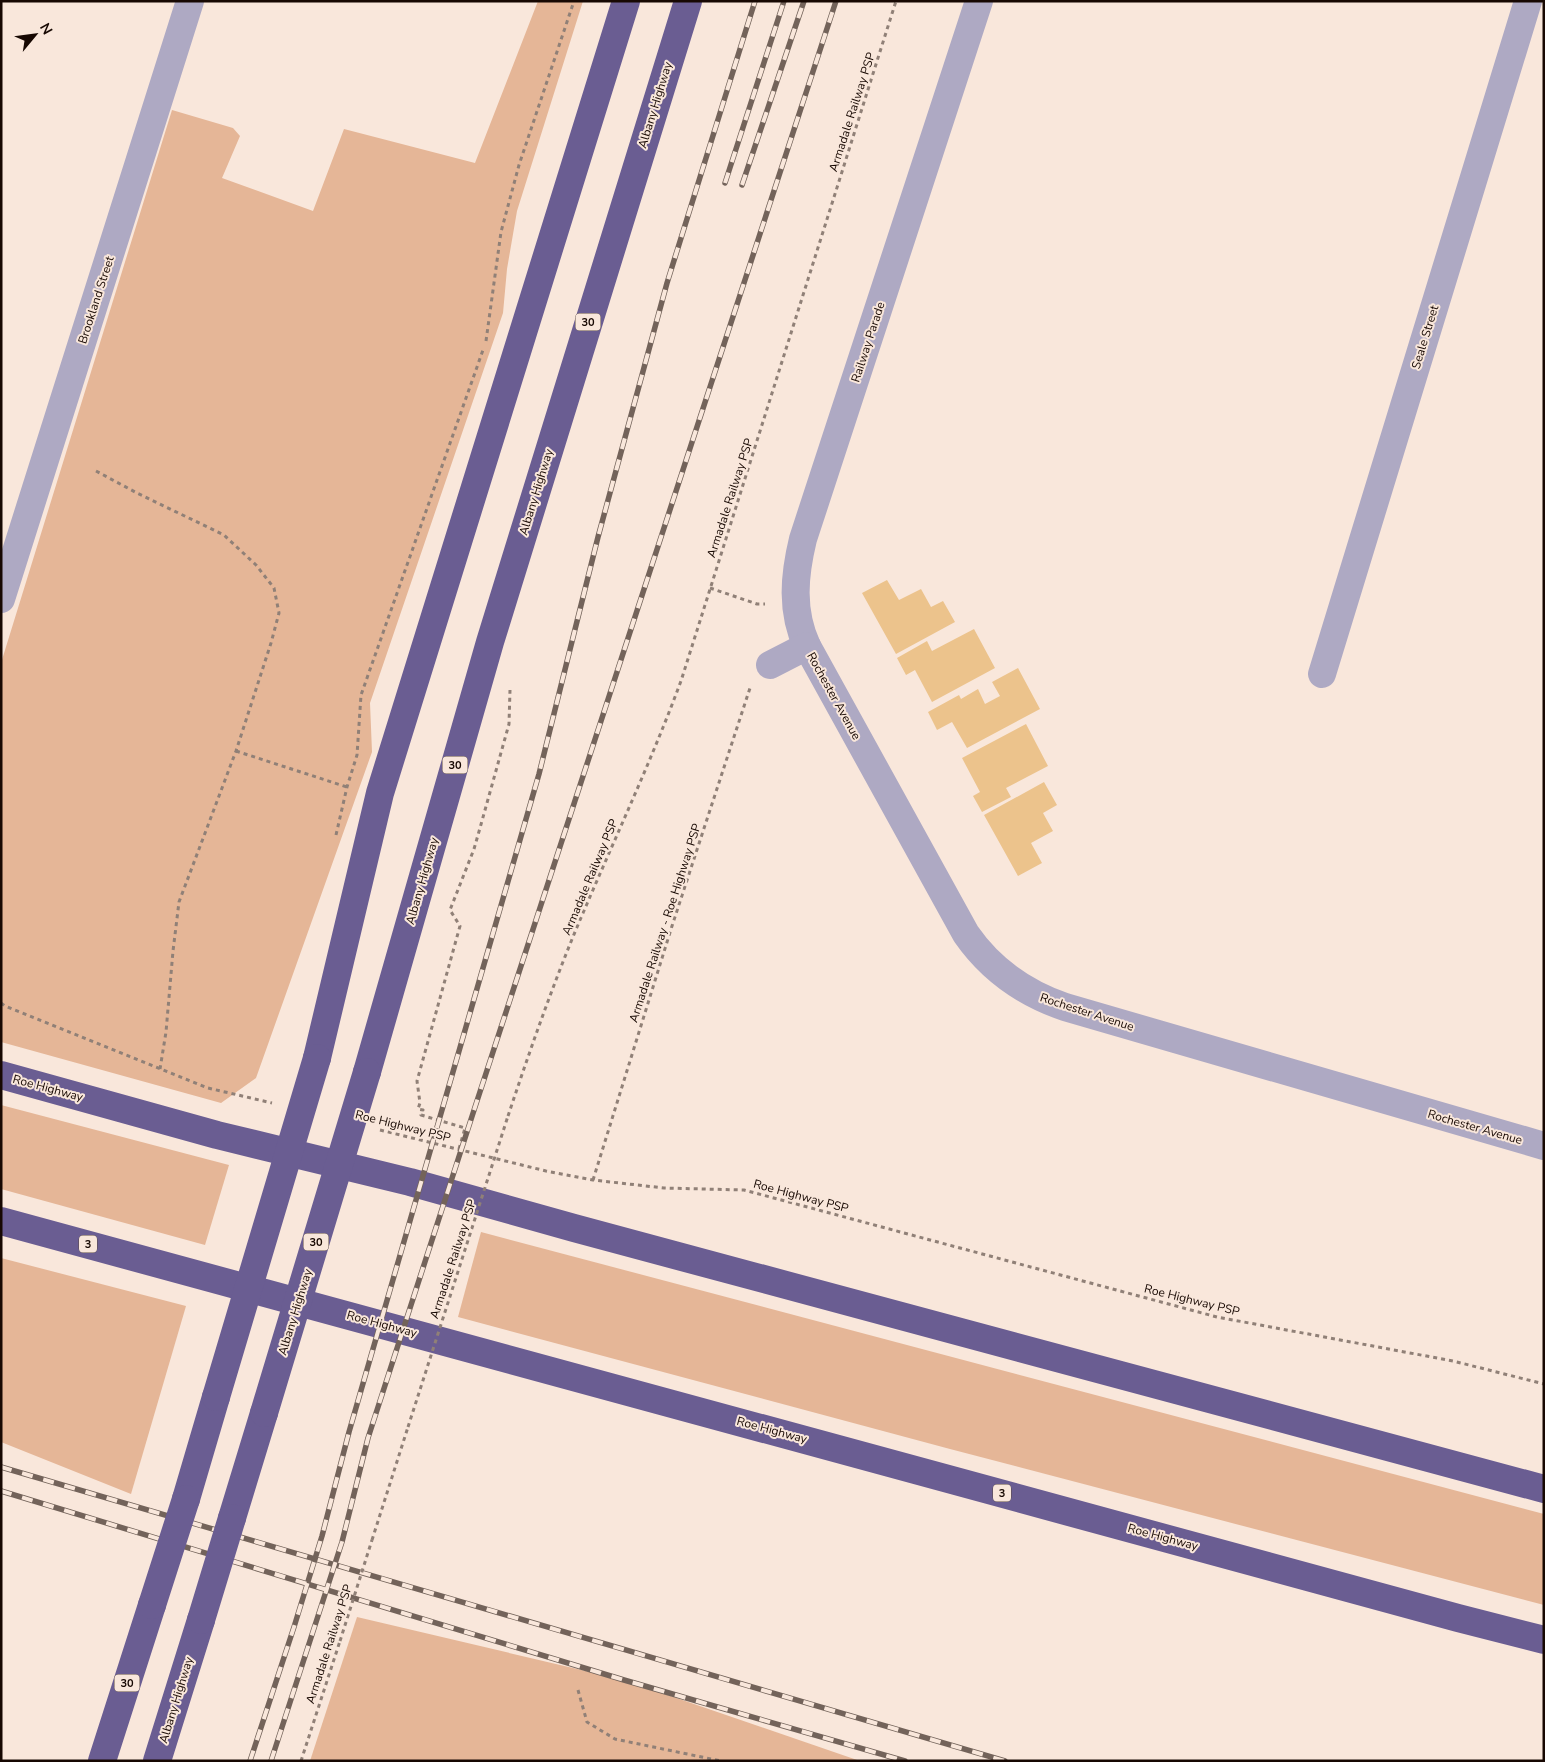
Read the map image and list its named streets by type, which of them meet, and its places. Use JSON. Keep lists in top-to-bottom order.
{
  "streets": {
    "highway": [
      "Albany Highway",
      "30",
      "Roe Highway",
      "3"
    ],
    "street": [
      "Brookland Street",
      "Seale Street",
      "Railway Parade",
      "Rochester Avenue"
    ],
    "path": ["Armadale Railway PSP", "Armadale Railway - Roe Highway PSP", "Roe Highway PSP"]
  },
  "crossings": [
    ["Railway Parade", "Rochester Avenue"],
    ["Armadale Railway - Roe Highway PSP", "Roe Highway PSP"]
  ],
  "north": "top right"
}
